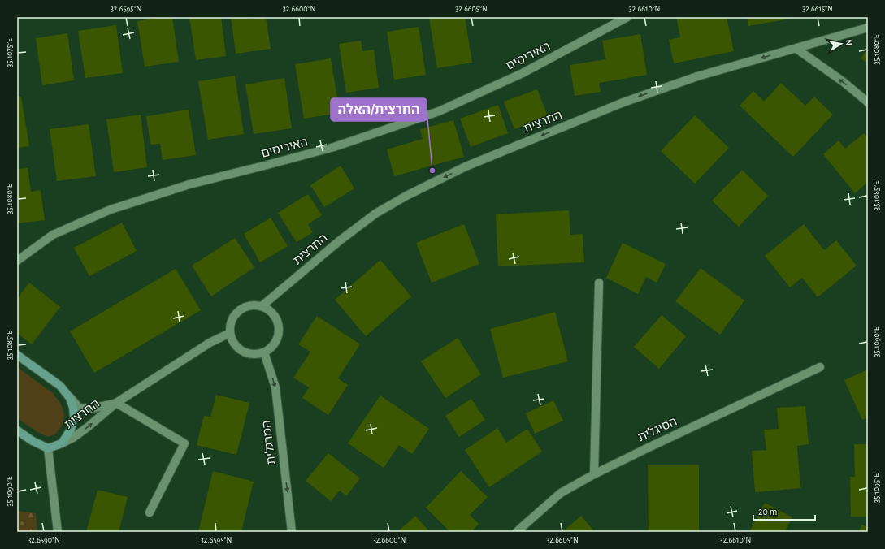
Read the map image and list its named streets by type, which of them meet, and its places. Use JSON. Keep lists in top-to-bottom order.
{
  "streets": {
    "street": [
      "האיריסים",
      "החרצית",
      "הסיגלית",
      "המרגלית"
    ]
  },
  "crossings": [
    ["החרצית", "המרגלית"]
  ],
  "one_way": ["המרגלית"],
  "places": ["החרצית/האלה"],
  "scale_bar": "20 m",
  "north": "right",
  "coordinates": [
    "32.6595°N",
    "32.6600°N",
    "32.6605°N",
    "32.6610°N",
    "32.6615°N",
    "35.1080°E",
    "35.1075°E",
    "35.1085°E",
    "35.1090°E",
    "35.1095°E",
    "32.6590°N"
  ]
}
